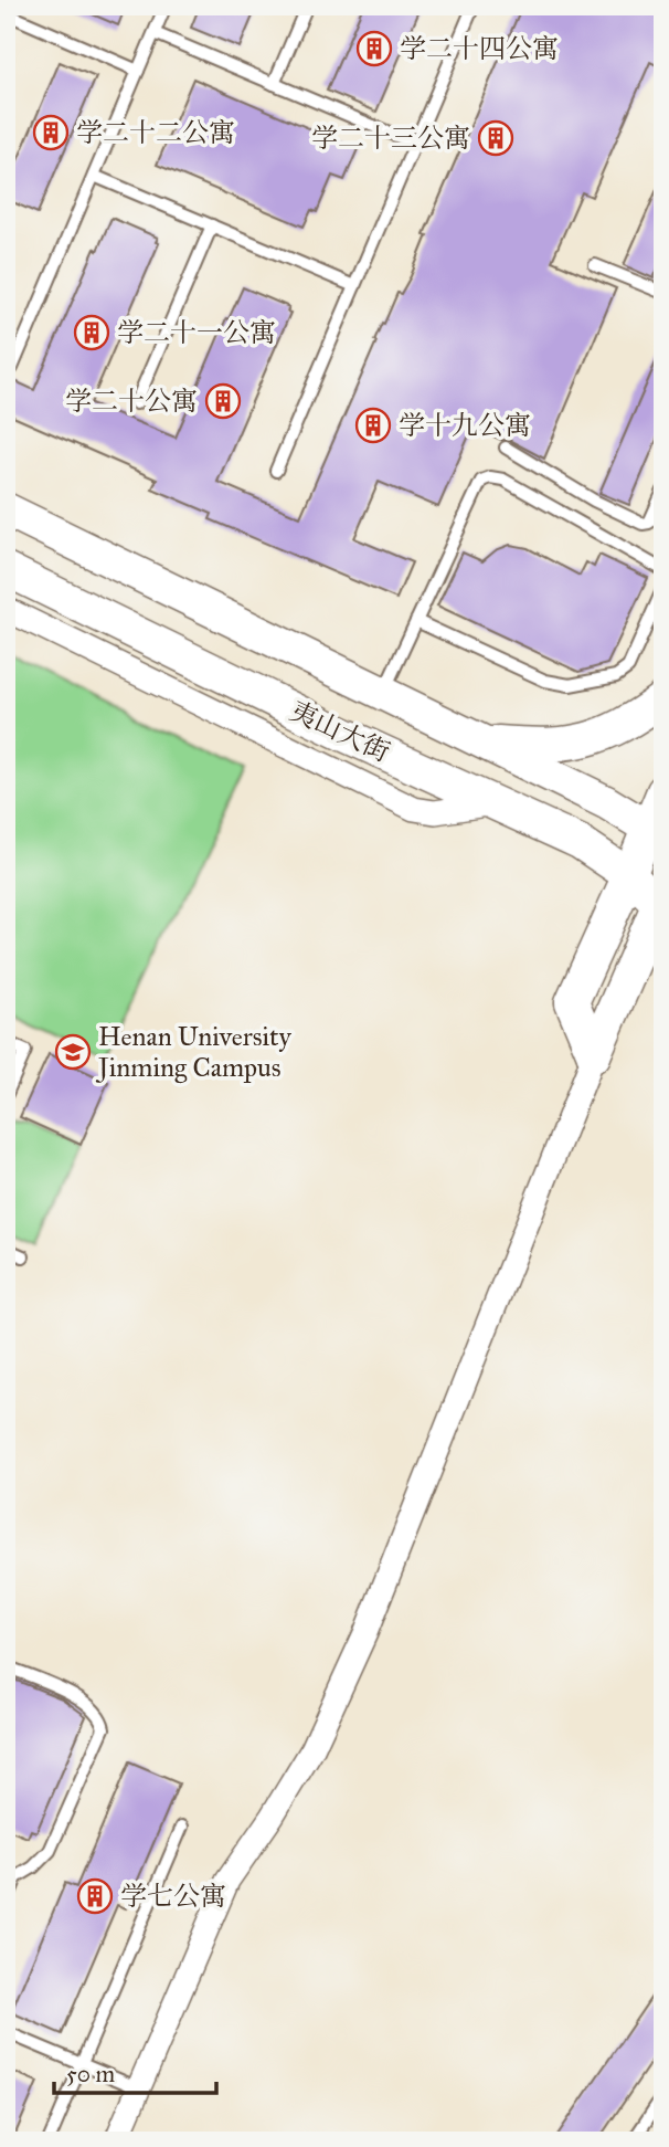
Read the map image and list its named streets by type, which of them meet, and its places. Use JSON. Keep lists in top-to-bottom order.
{
  "streets": {
    "main road": ["夷山大街"]
  },
  "places": {
    "building": [
      "学二十四公寓",
      "学二十二公寓",
      "学二十三公寓",
      "学二十一公寓",
      "学二十公寓",
      "学十九公寓",
      "学七公寓"
    ],
    "school or university": ["Henan University Jinming Campus"]
  },
  "scale_bar": "50 m"
}
